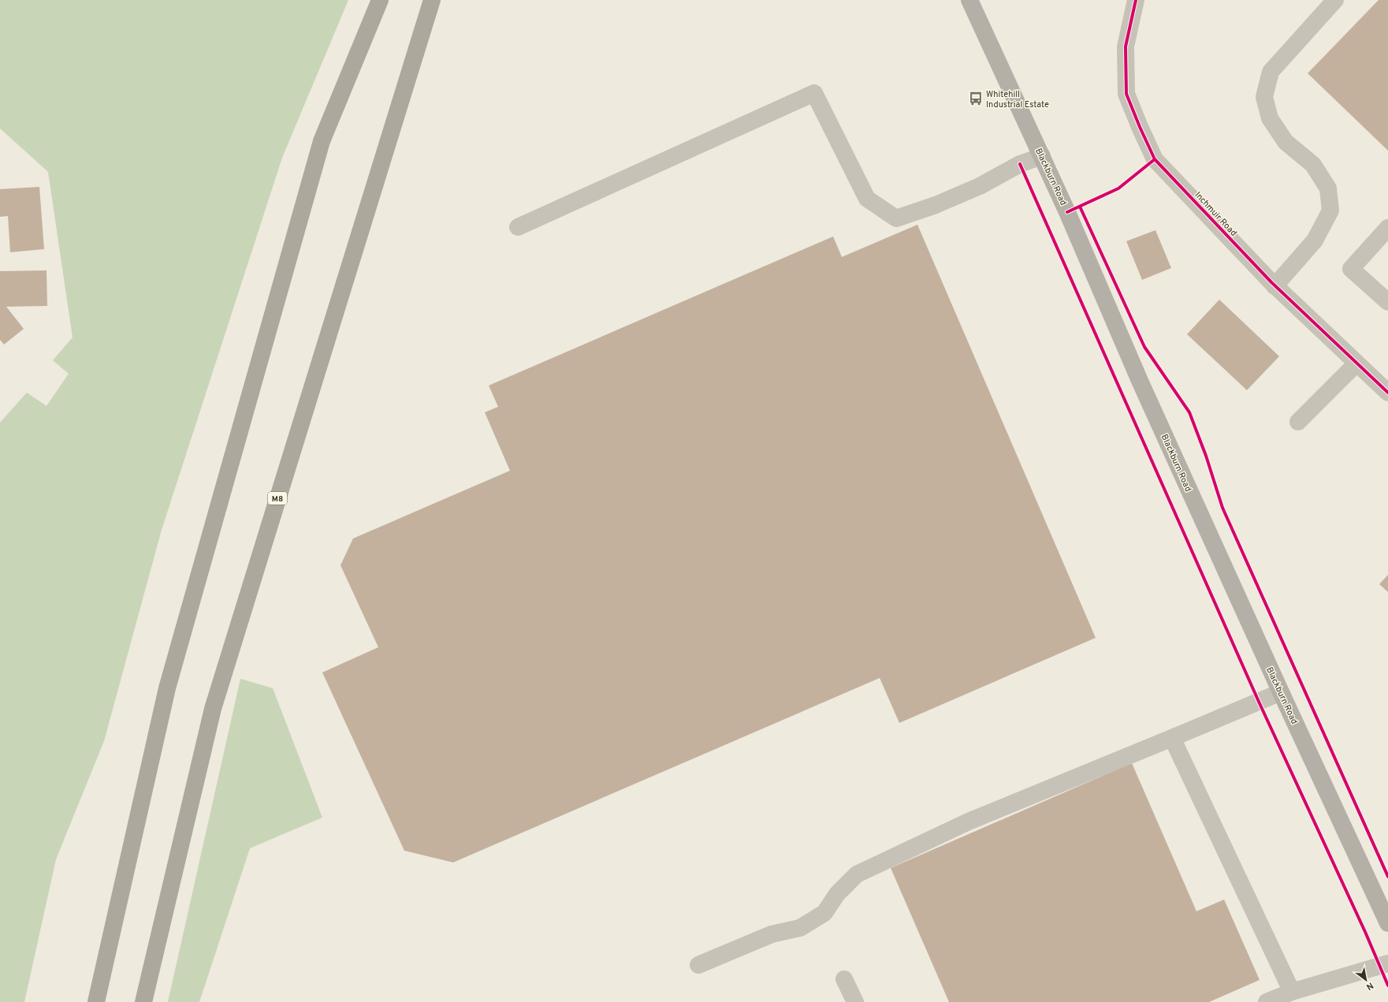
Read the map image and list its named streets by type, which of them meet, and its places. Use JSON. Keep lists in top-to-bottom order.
{
  "streets": {
    "highway": ["M8"],
    "main road": ["Blackburn Road"],
    "street": ["Inchmuir Road"]
  },
  "places": {
    "bus stop": ["Whitehill Industrial Estate"]
  },
  "north": "bottom right"
}
